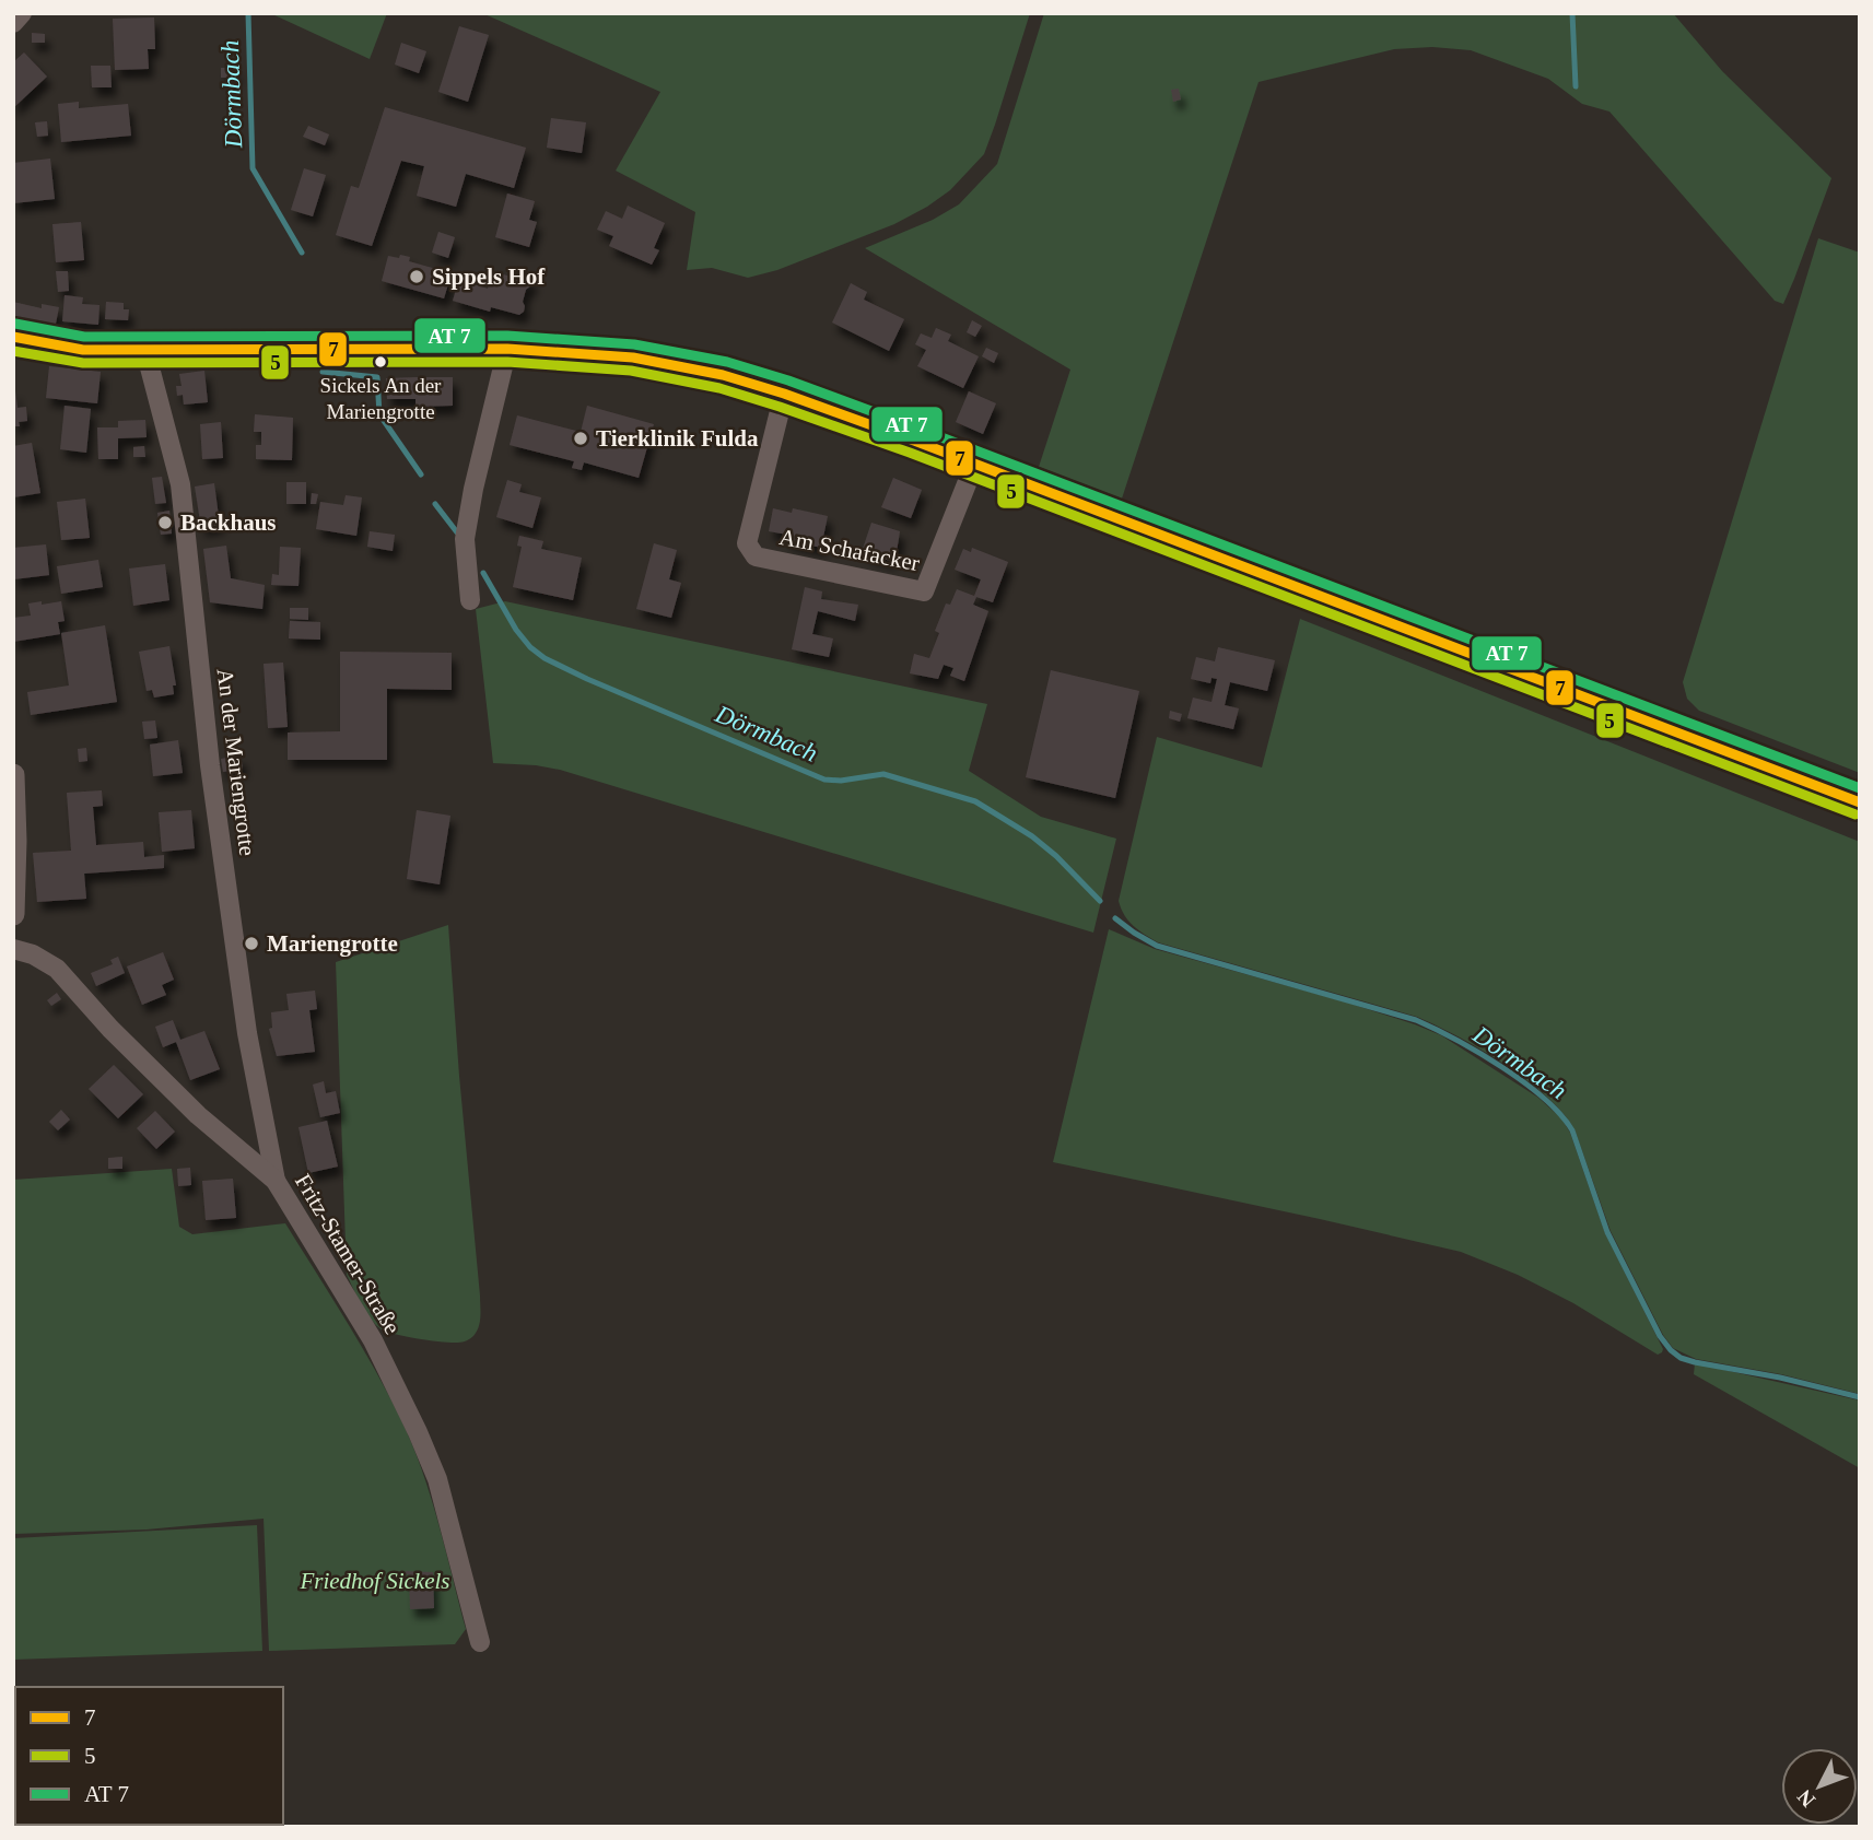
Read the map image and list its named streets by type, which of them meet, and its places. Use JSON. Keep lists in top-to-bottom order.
{
  "streets": {
    "street": ["Am Schafacker", "An der Mariengrotte", "Fritz-Stamer-Straße"]
  },
  "crossings": [
    ["An der Mariengrotte", "Fritz-Stamer-Straße"]
  ],
  "water": ["Dörmbach"],
  "parks": ["Friedhof Sickels"],
  "places": [
    "Sippels Hof",
    "Sickels An der Mariengrotte",
    "Tierklinik Fulda",
    "Backhaus",
    "Mariengrotte"
  ],
  "lines": ["transit line 7", "transit line 5"],
  "legend": ["7", "5", "AT 7"],
  "north": "bottom left"
}
